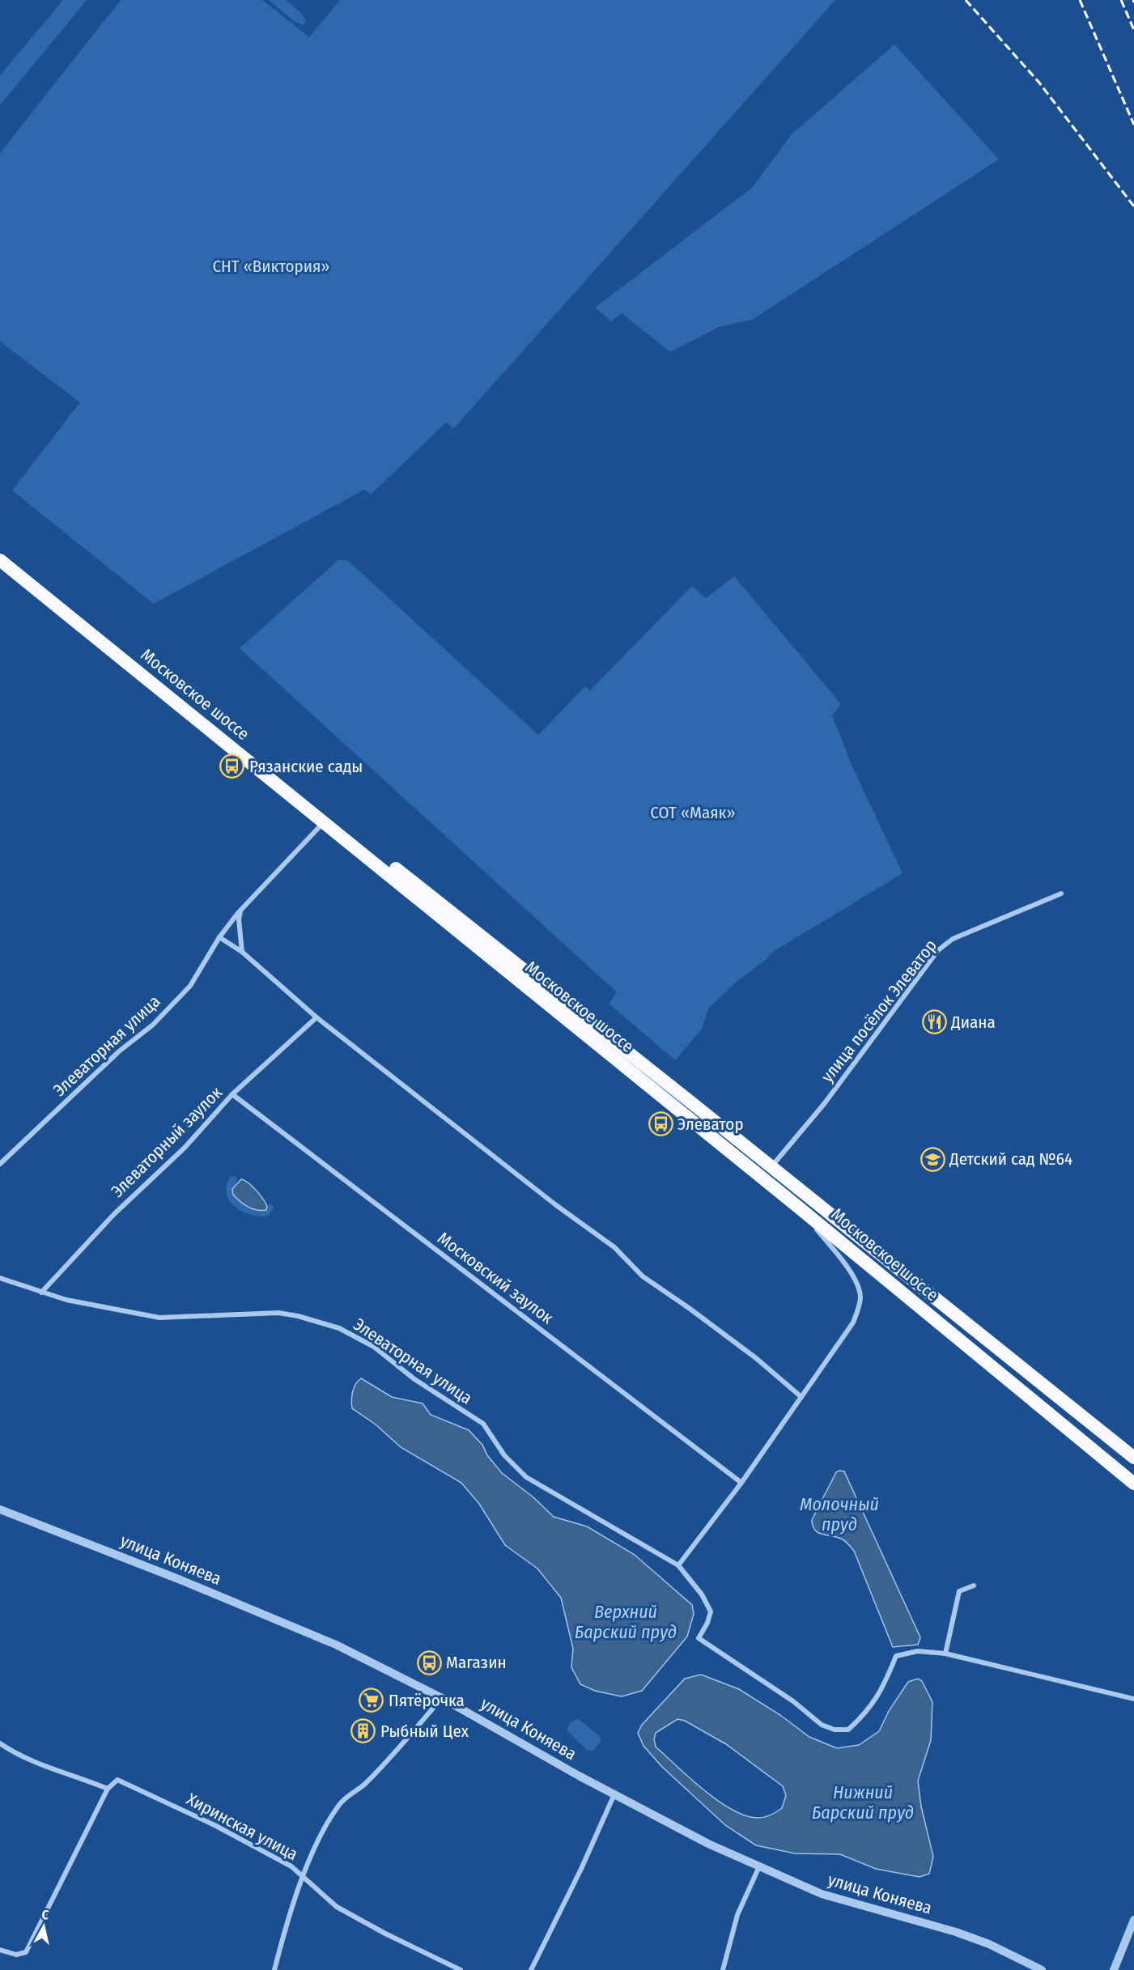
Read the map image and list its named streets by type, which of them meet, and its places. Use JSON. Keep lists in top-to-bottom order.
{
  "streets": {
    "highway": ["Московское шоссе"],
    "street": [
      "улица посёлок Элеватор",
      "Элеваторная улица",
      "Элеваторный заулок",
      "Московский заулок",
      "улица Коняева",
      "Хиринская улица"
    ]
  },
  "crossings": [
    ["Московское шоссе", "улица посёлок Элеватор"],
    ["Московское шоссе", "Элеваторная улица"],
    ["Элеваторная улица", "Элеваторный заулок"],
    ["Элеваторный заулок", "Московский заулок"]
  ],
  "water": ["Молочный пруд", "Верхний Барский пруд", "Нижний Барский пруд"],
  "parks": ["СНТ «Виктория»", "СОТ «Маяк»"],
  "places": {
    "bus stop": ["Рязанские сады", "Элеватор", "Магазин"],
    "restaurant": ["Диана"],
    "school or university": ["Детский сад №64"],
    "supermarket": ["Пятёрочка"],
    "building": ["Рыбный Цех"]
  },
  "north": "top"
}
